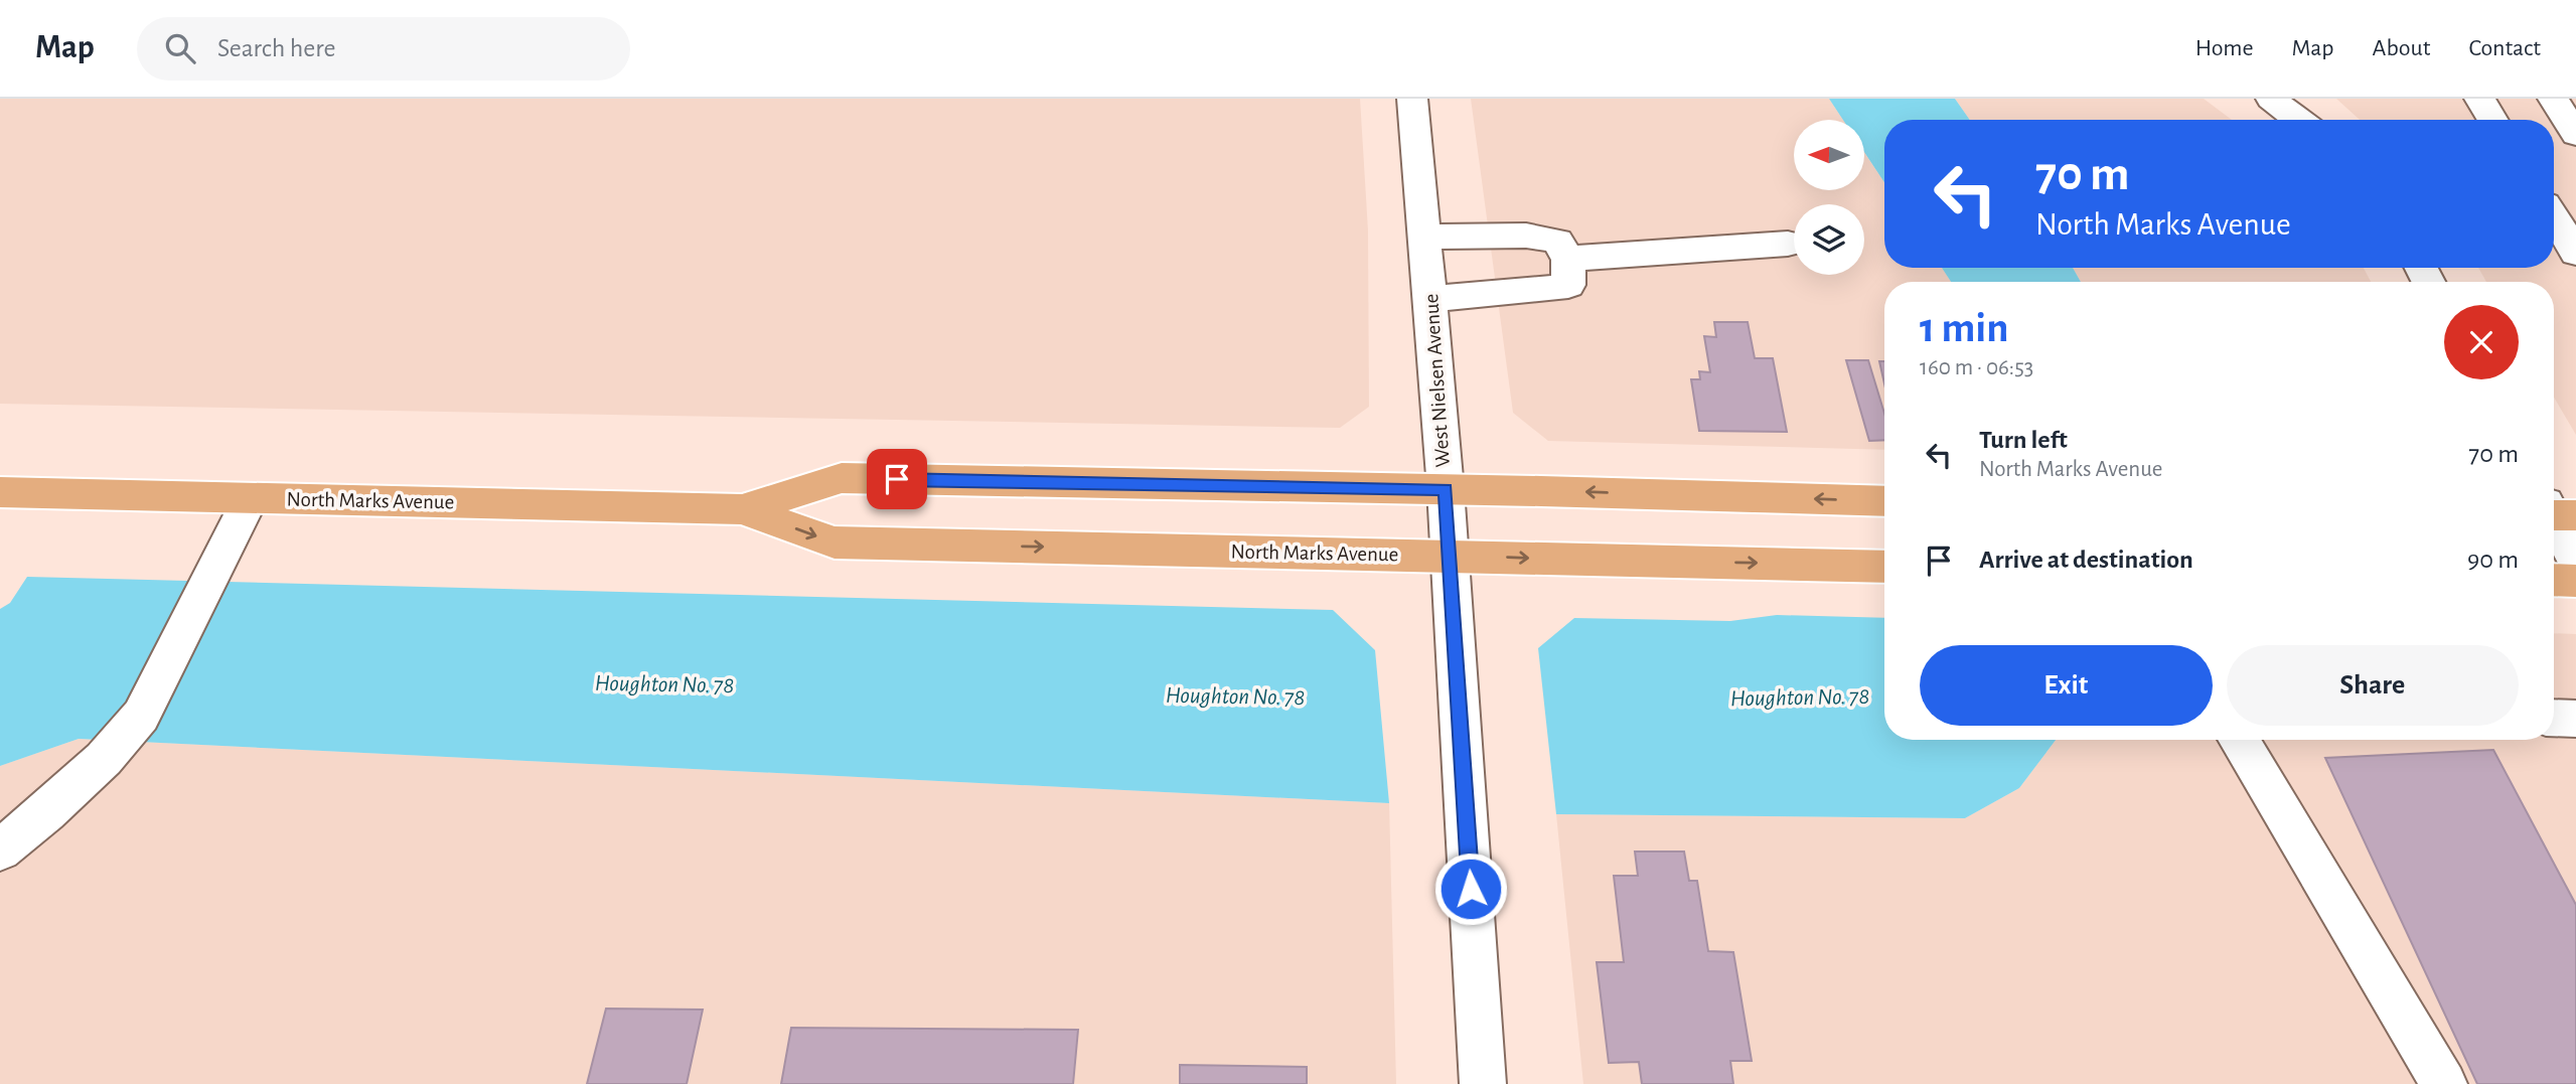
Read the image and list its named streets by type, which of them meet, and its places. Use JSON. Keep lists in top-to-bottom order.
{
  "streets": {
    "main road": ["North Marks Avenue"],
    "street": ["West Nielsen Avenue"]
  },
  "crossings": [
    ["West Nielsen Avenue", "North Marks Avenue"]
  ],
  "water": ["Houghton No. 78"],
  "north": "left",
  "page": {
    "header": "Map",
    "search": "Search here",
    "nav": [
      "Home",
      "Map",
      "About",
      "Contact"
    ],
    "turn": ["70 m", "North Marks Avenue"],
    "heading": ["1 min", "160 m · 06:53"],
    "list": [
      {
        "name": "Turn left",
        "note": "North Marks Avenue",
        "value": "70 m"
      },
      {
        "name": "Arrive at destination",
        "value": "90 m"
      }
    ],
    "buttons": ["Exit", "Share"]
  }
}
